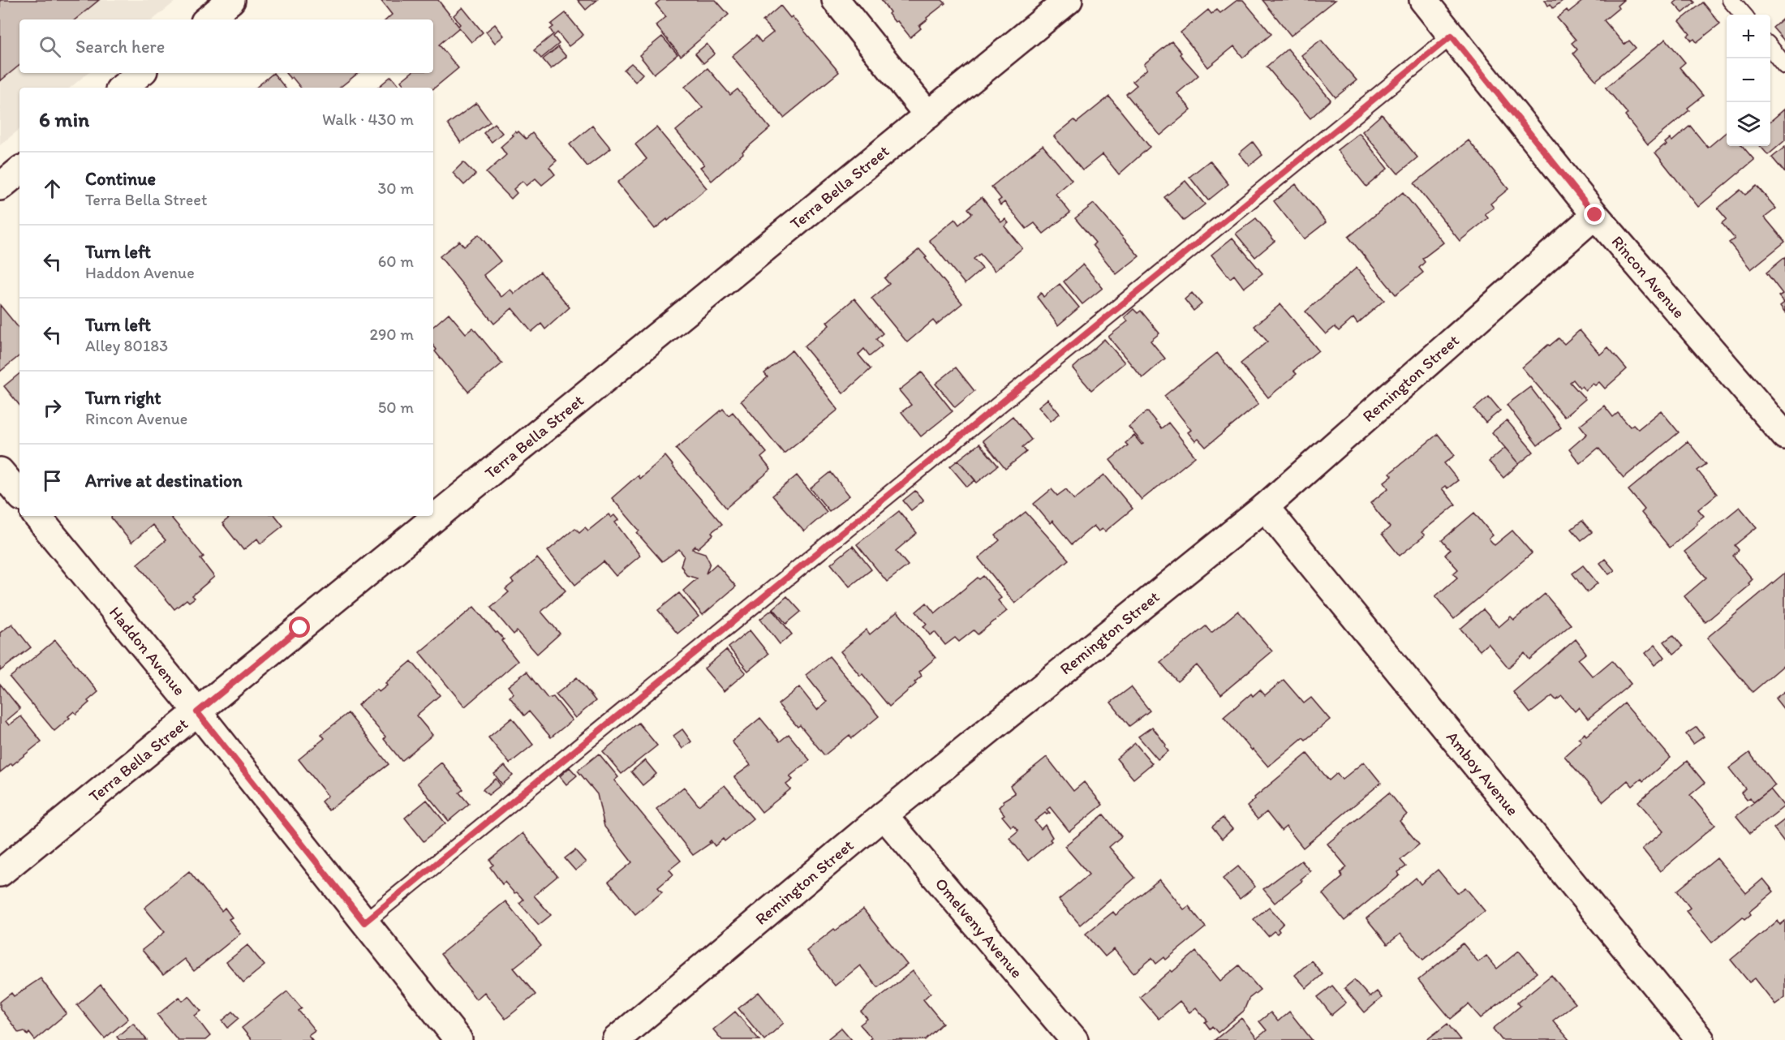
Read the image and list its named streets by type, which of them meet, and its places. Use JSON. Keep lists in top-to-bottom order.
{
  "streets": {
    "street": [
      "Terra Bella Street",
      "Rincon Avenue",
      "Remington Street",
      "Haddon Avenue",
      "Amboy Avenue",
      "Omelveny Avenue"
    ]
  },
  "crossings": [
    ["Terra Bella Street", "Haddon Avenue"],
    ["Rincon Avenue", "Remington Street"],
    ["Remington Street", "Amboy Avenue"],
    ["Remington Street", "Omelveny Avenue"]
  ],
  "page": {
    "map_buttons": ["+", "−"],
    "search": "Search here",
    "heading": ["6 min", "Walk · 430 m"],
    "list": [
      ["Continue", "Terra Bella Street", "30 m"],
      ["Turn left", "Haddon Avenue", "60 m"],
      ["Turn left", "Alley 80183", "290 m"],
      ["Turn right", "Rincon Avenue", "50 m"],
      "Arrive at destination"
    ]
  }
}
